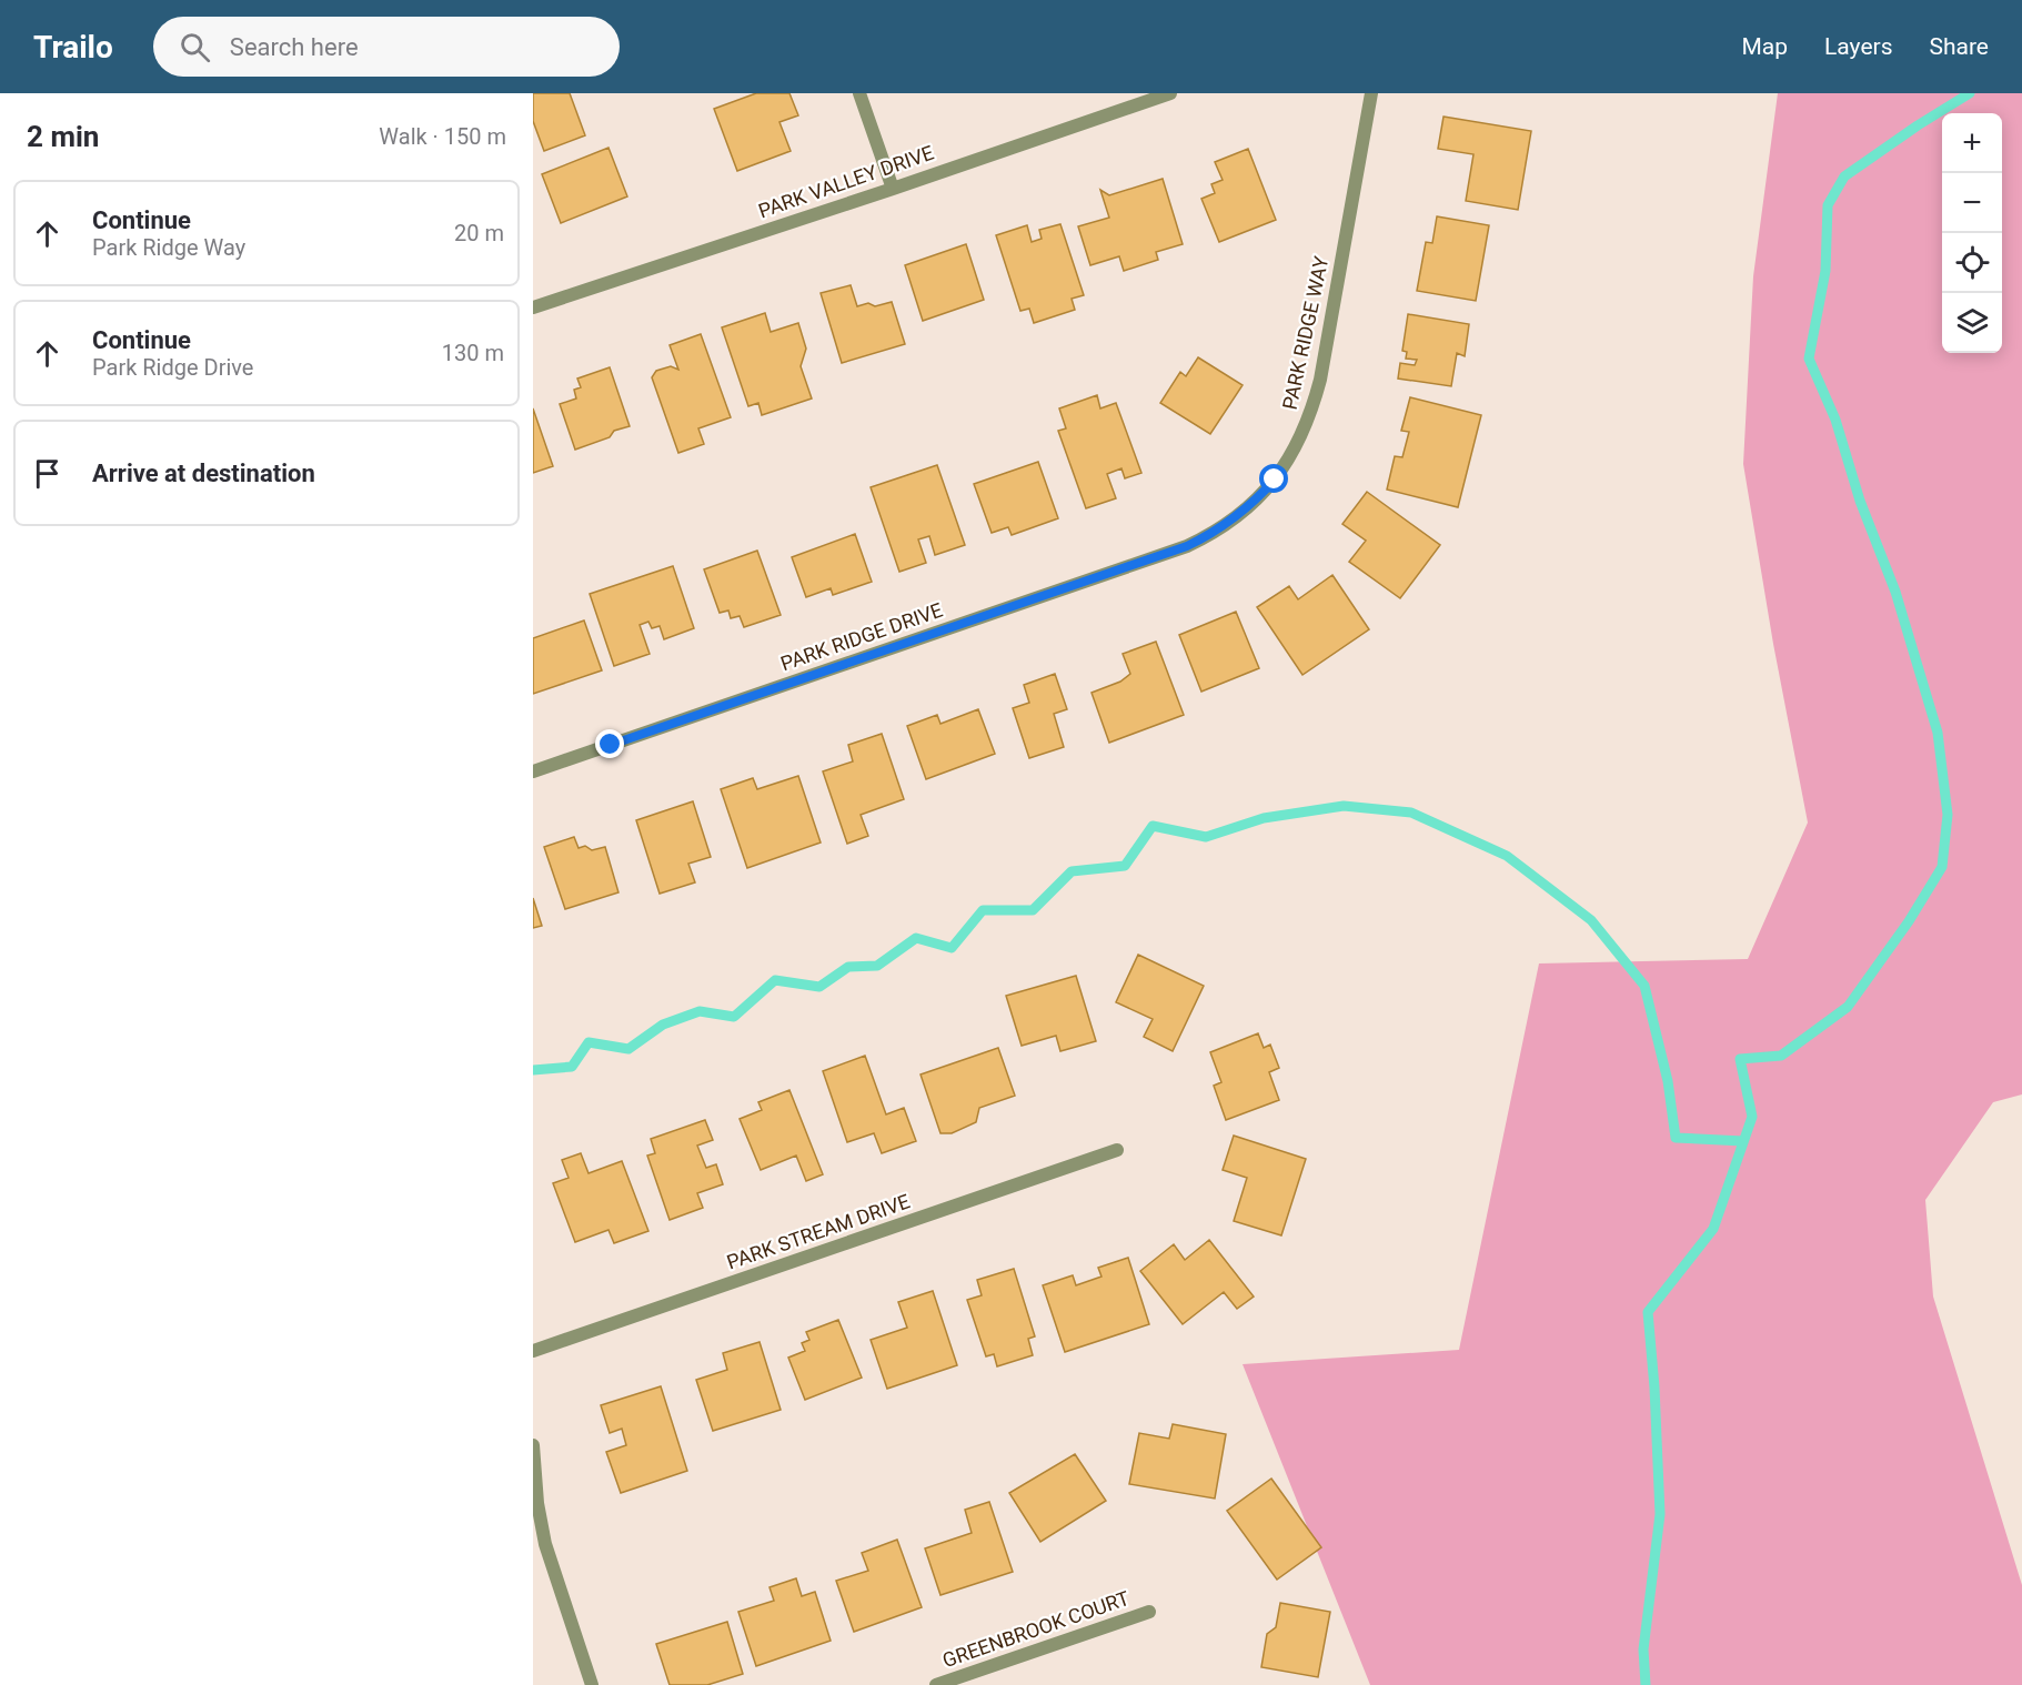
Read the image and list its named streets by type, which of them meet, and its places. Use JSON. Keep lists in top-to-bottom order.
{
  "streets": {
    "street": [
      "PARK VALLEY DRIVE",
      "PARK RIDGE WAY",
      "PARK RIDGE DRIVE",
      "PARK STREAM DRIVE",
      "GREENBROOK COURT"
    ]
  },
  "crossings": [
    ["PARK RIDGE WAY", "PARK RIDGE DRIVE"]
  ],
  "page": {
    "header": "Trailo",
    "search": "Search here",
    "nav": ["Map", "Layers", "Share"],
    "heading": ["2 min", "Walk · 150 m"],
    "map_buttons": ["+", "−"],
    "list": [
      ["Continue", "Park Ridge Way", "20 m"],
      ["Continue", "Park Ridge Drive", "130 m"],
      "Arrive at destination"
    ]
  }
}
